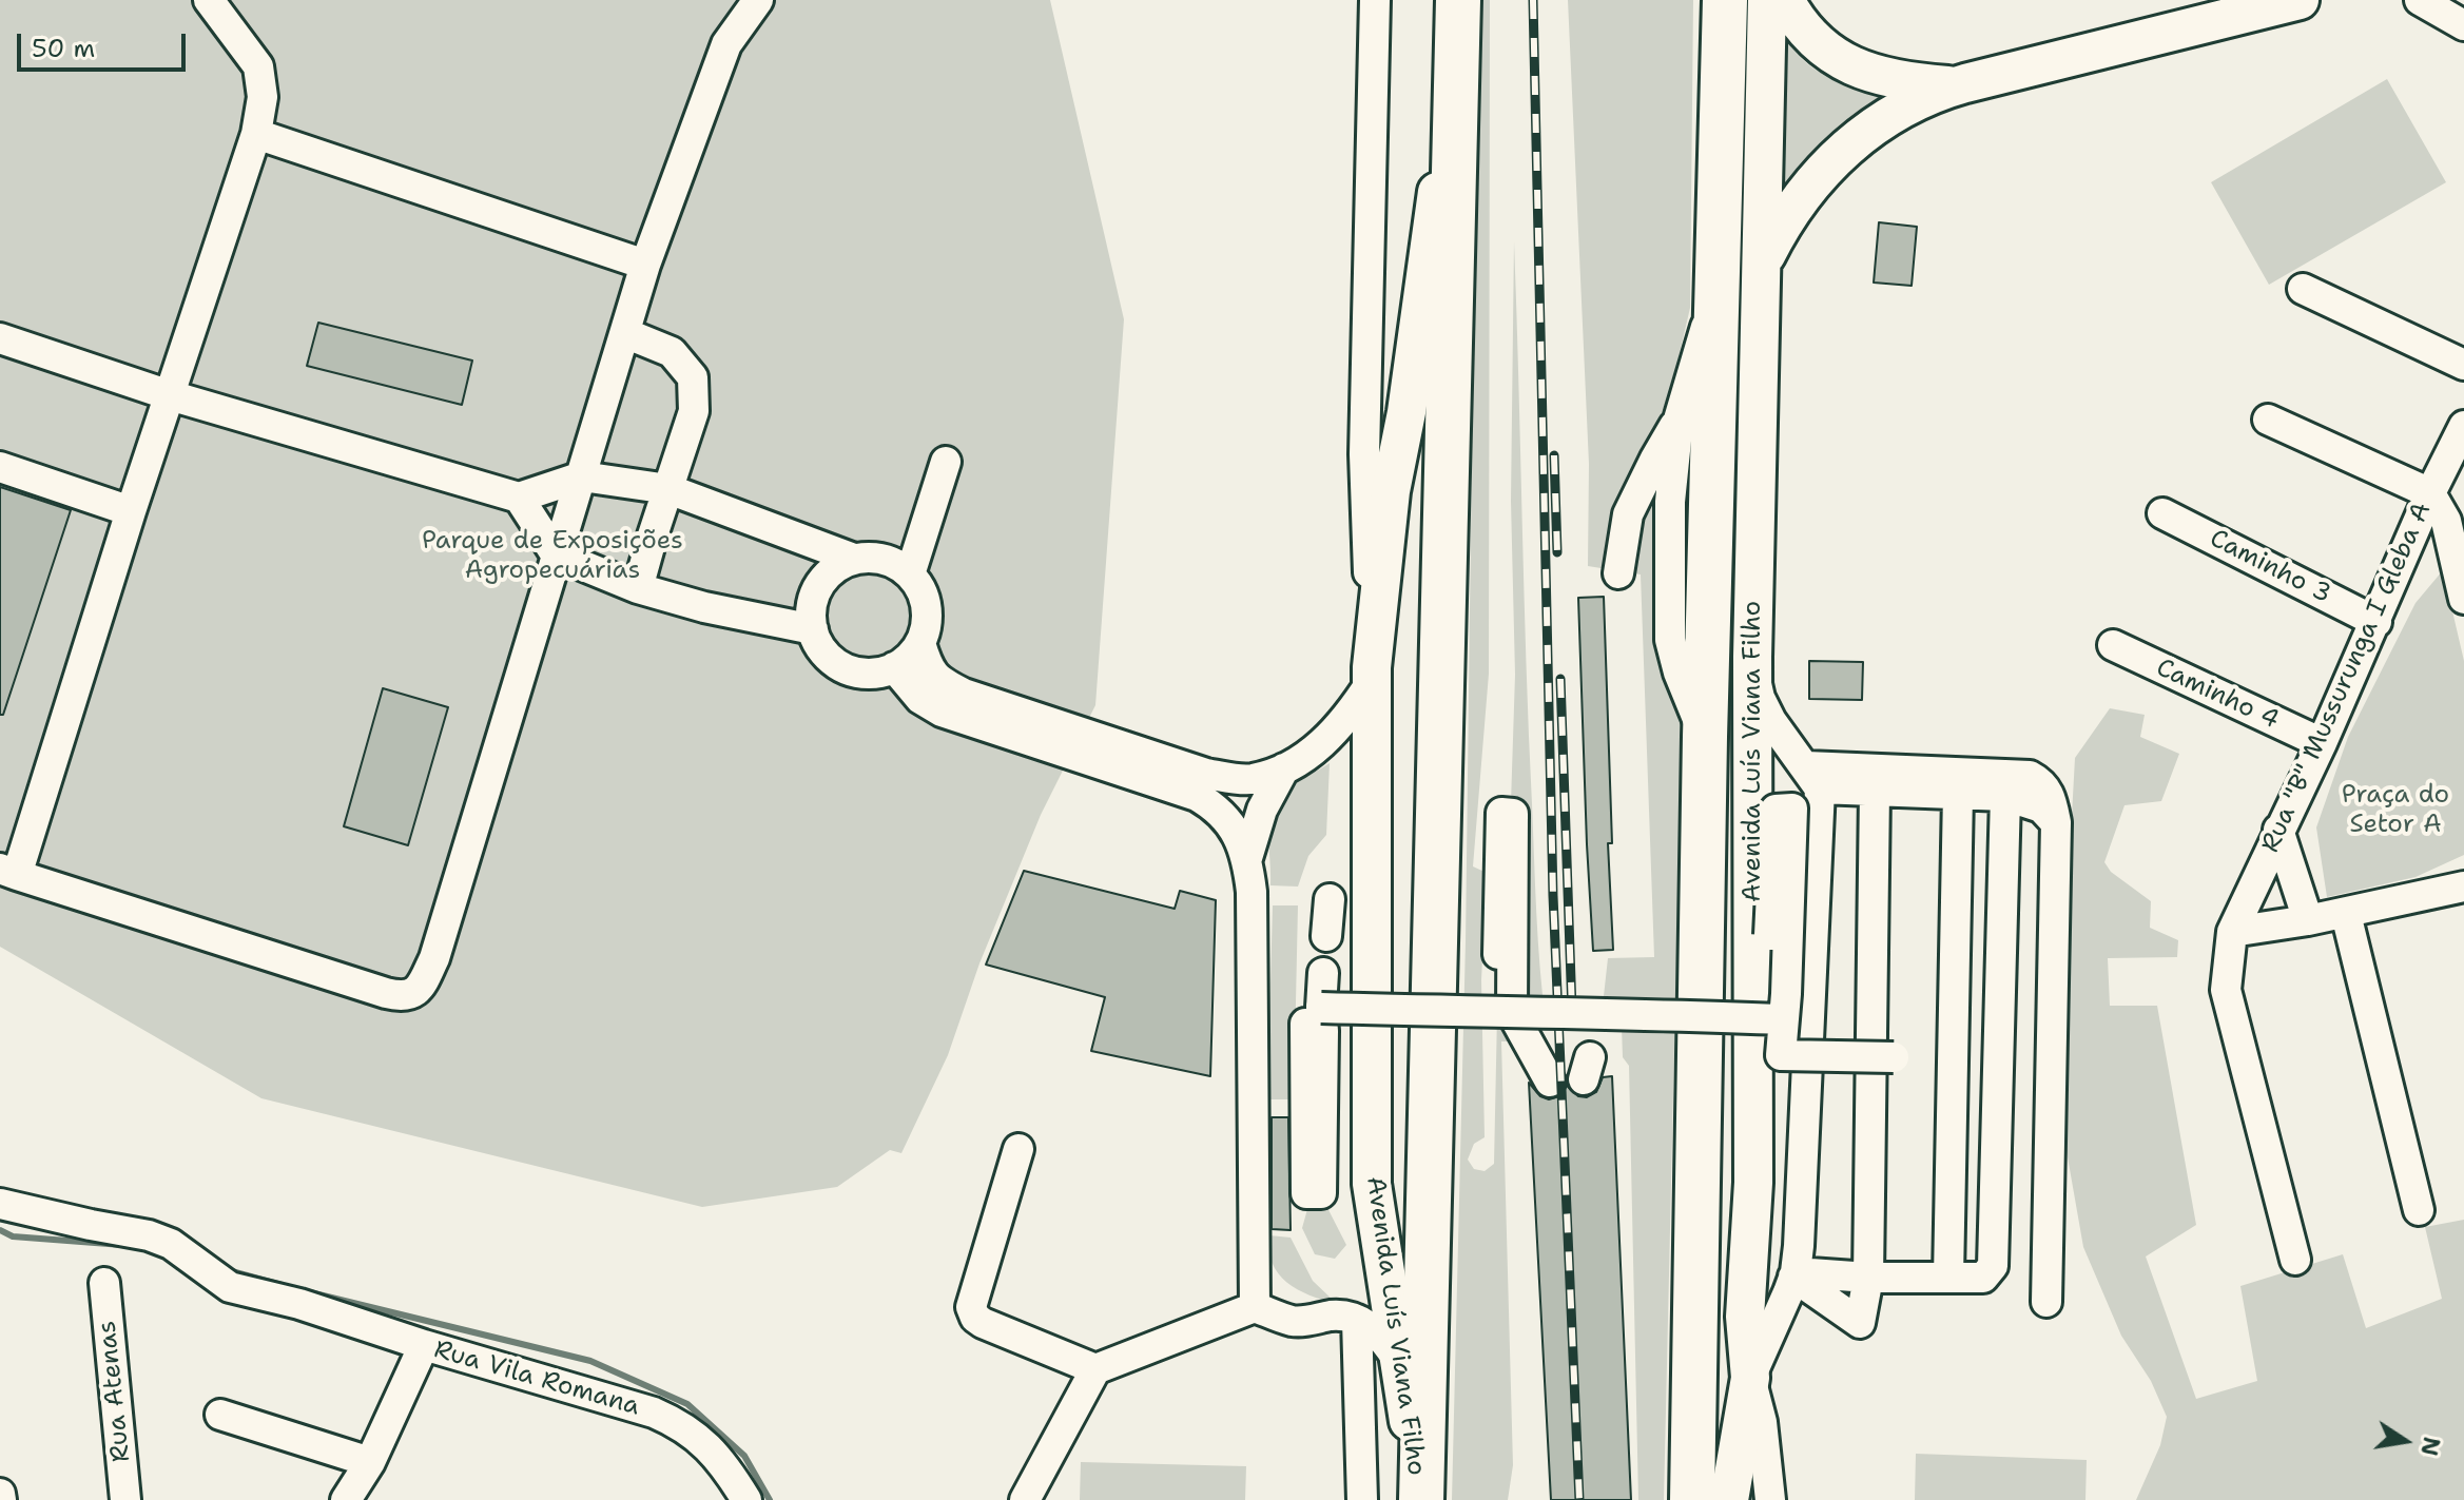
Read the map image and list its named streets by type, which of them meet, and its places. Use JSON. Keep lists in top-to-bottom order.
{
  "streets": {
    "highway": ["Avenida Luís Viana Filho"],
    "street": [
      "Caminho 3",
      "Rua \"B\" Mussurunga I Gleba A",
      "Caminho 4",
      "Rua Vila Romana",
      "Rua Atenas"
    ]
  },
  "crossings": [
    ["Caminho 3", "Rua \"B\" Mussurunga I Gleba A"],
    ["Rua \"B\" Mussurunga I Gleba A", "Caminho 4"]
  ],
  "parks": ["Parque de Exposições Agropecuárias", "Praça do Setor A"],
  "scale_bar": "50 m",
  "north": "right"
}
